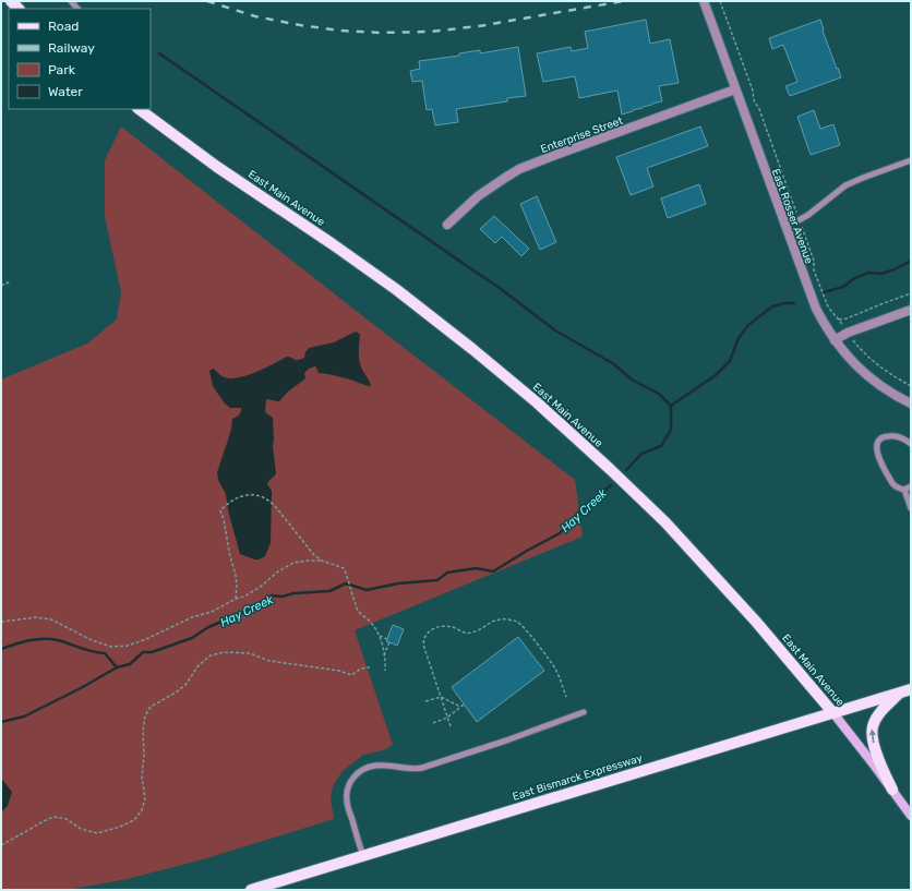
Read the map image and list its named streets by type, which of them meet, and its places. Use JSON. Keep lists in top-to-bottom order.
{
  "streets": {
    "main road": ["East Main Avenue", "East Bismarck Expressway"],
    "street": ["Enterprise Street", "East Rosser Avenue"]
  },
  "crossings": [
    ["Enterprise Street", "East Rosser Avenue"],
    ["East Main Avenue", "East Bismarck Expressway"]
  ],
  "water": ["Hay Creek"],
  "legend": [
    "Road",
    "Railway",
    "Park",
    "Water"
  ]
}
